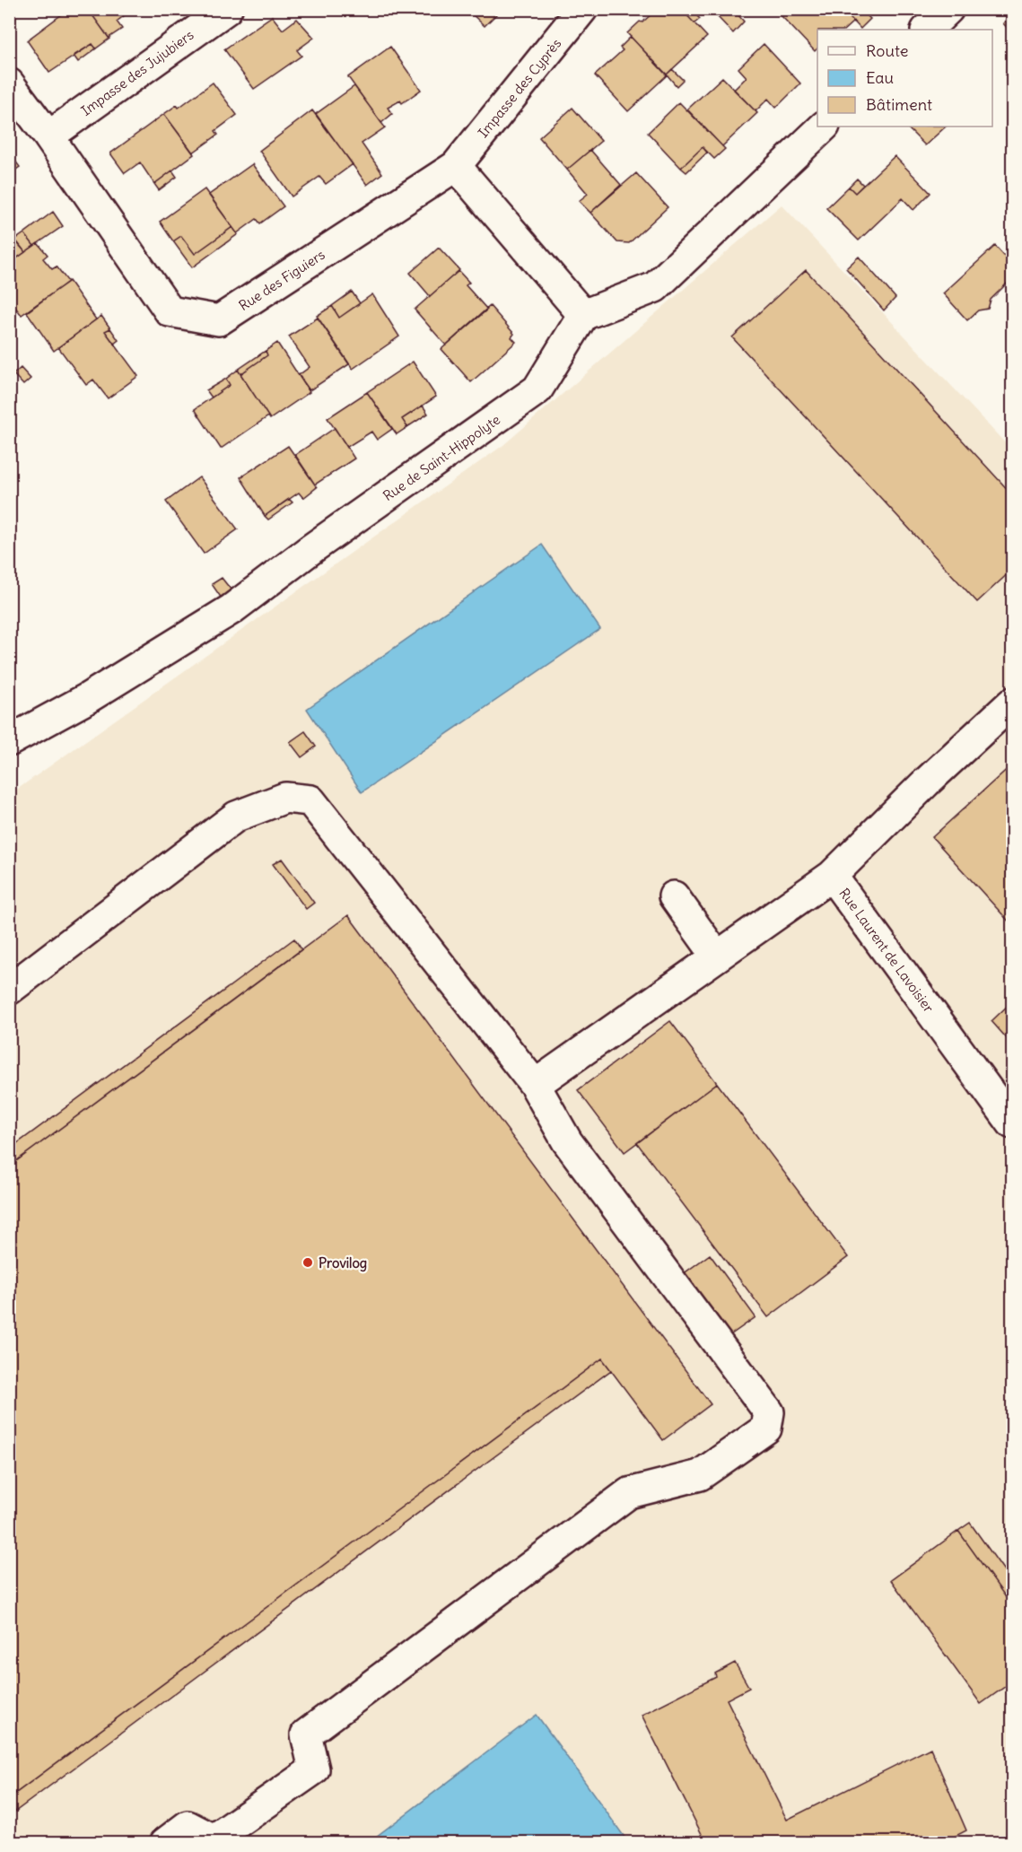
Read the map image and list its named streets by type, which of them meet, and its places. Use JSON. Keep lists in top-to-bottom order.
{
  "streets": {
    "street": [
      "Impasse des Jujubiers",
      "Impasse des Cyprès",
      "Rue des Figuiers",
      "Rue de Saint-Hippolyte",
      "Rue Laurent de Lavoisier"
    ]
  },
  "crossings": [
    ["Impasse des Jujubiers", "Rue des Figuiers"],
    ["Impasse des Cyprès", "Rue des Figuiers"]
  ],
  "places": ["Provilog"],
  "legend": ["Route", "Eau", "Bâtiment"]
}
